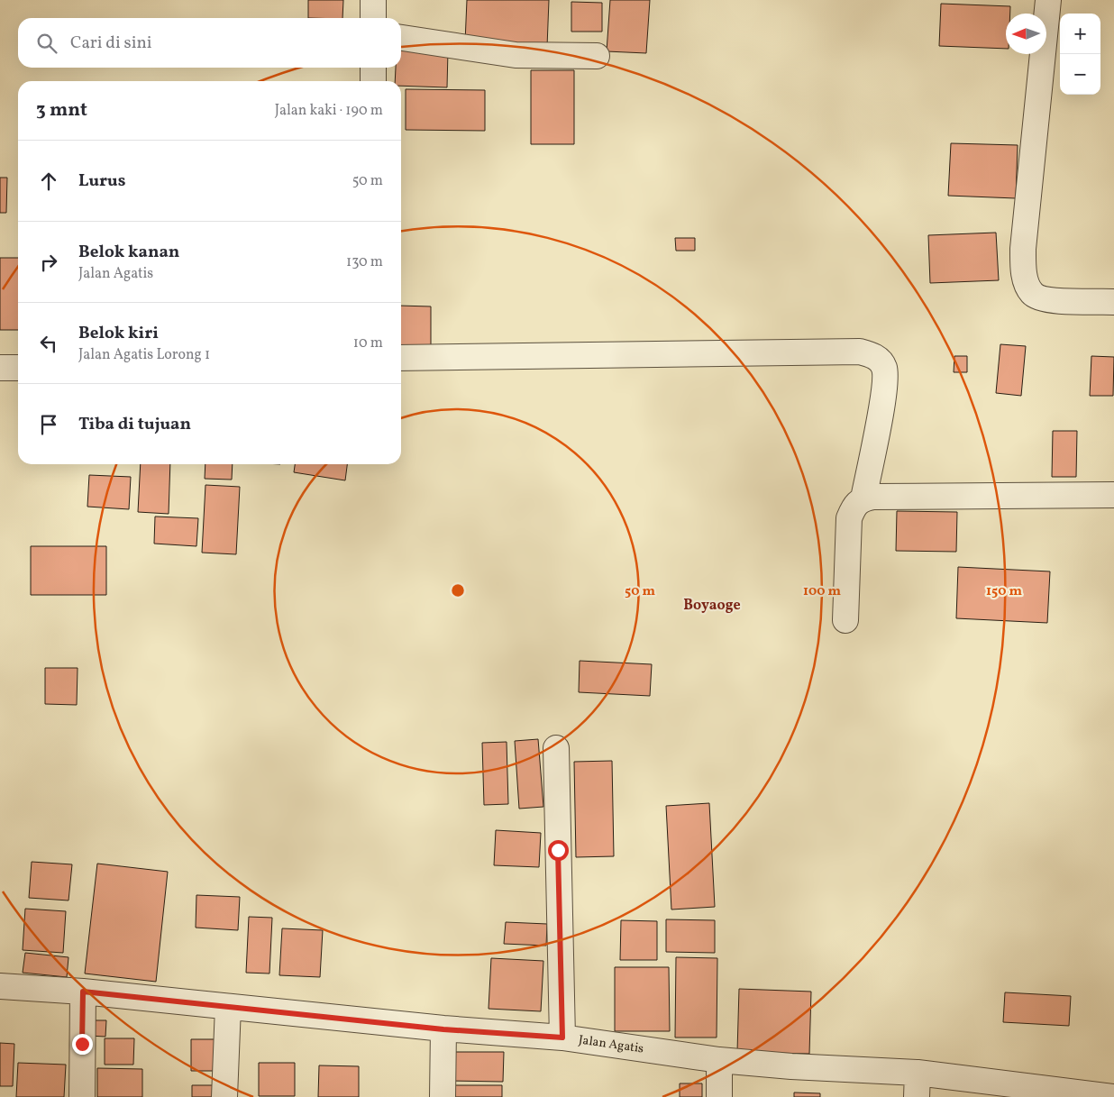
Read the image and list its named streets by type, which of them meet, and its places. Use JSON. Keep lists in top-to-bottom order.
{
  "streets": {
    "street": ["Jalan Agatis"]
  },
  "districts": ["Boyaoge"],
  "north": "left",
  "page": {
    "map_buttons": ["+", "−"],
    "search": "Cari di sini",
    "heading": ["3 mnt", "Jalan kaki · 190 m"],
    "list": [
      ["Lurus", "50 m"],
      ["Belok kanan", "Jalan Agatis", "130 m"],
      ["Belok kiri", "Jalan Agatis Lorong 1", "10 m"],
      "Tiba di tujuan"
    ]
  },
  "rings": ["50 m", "100 m", "150 m"]
}
